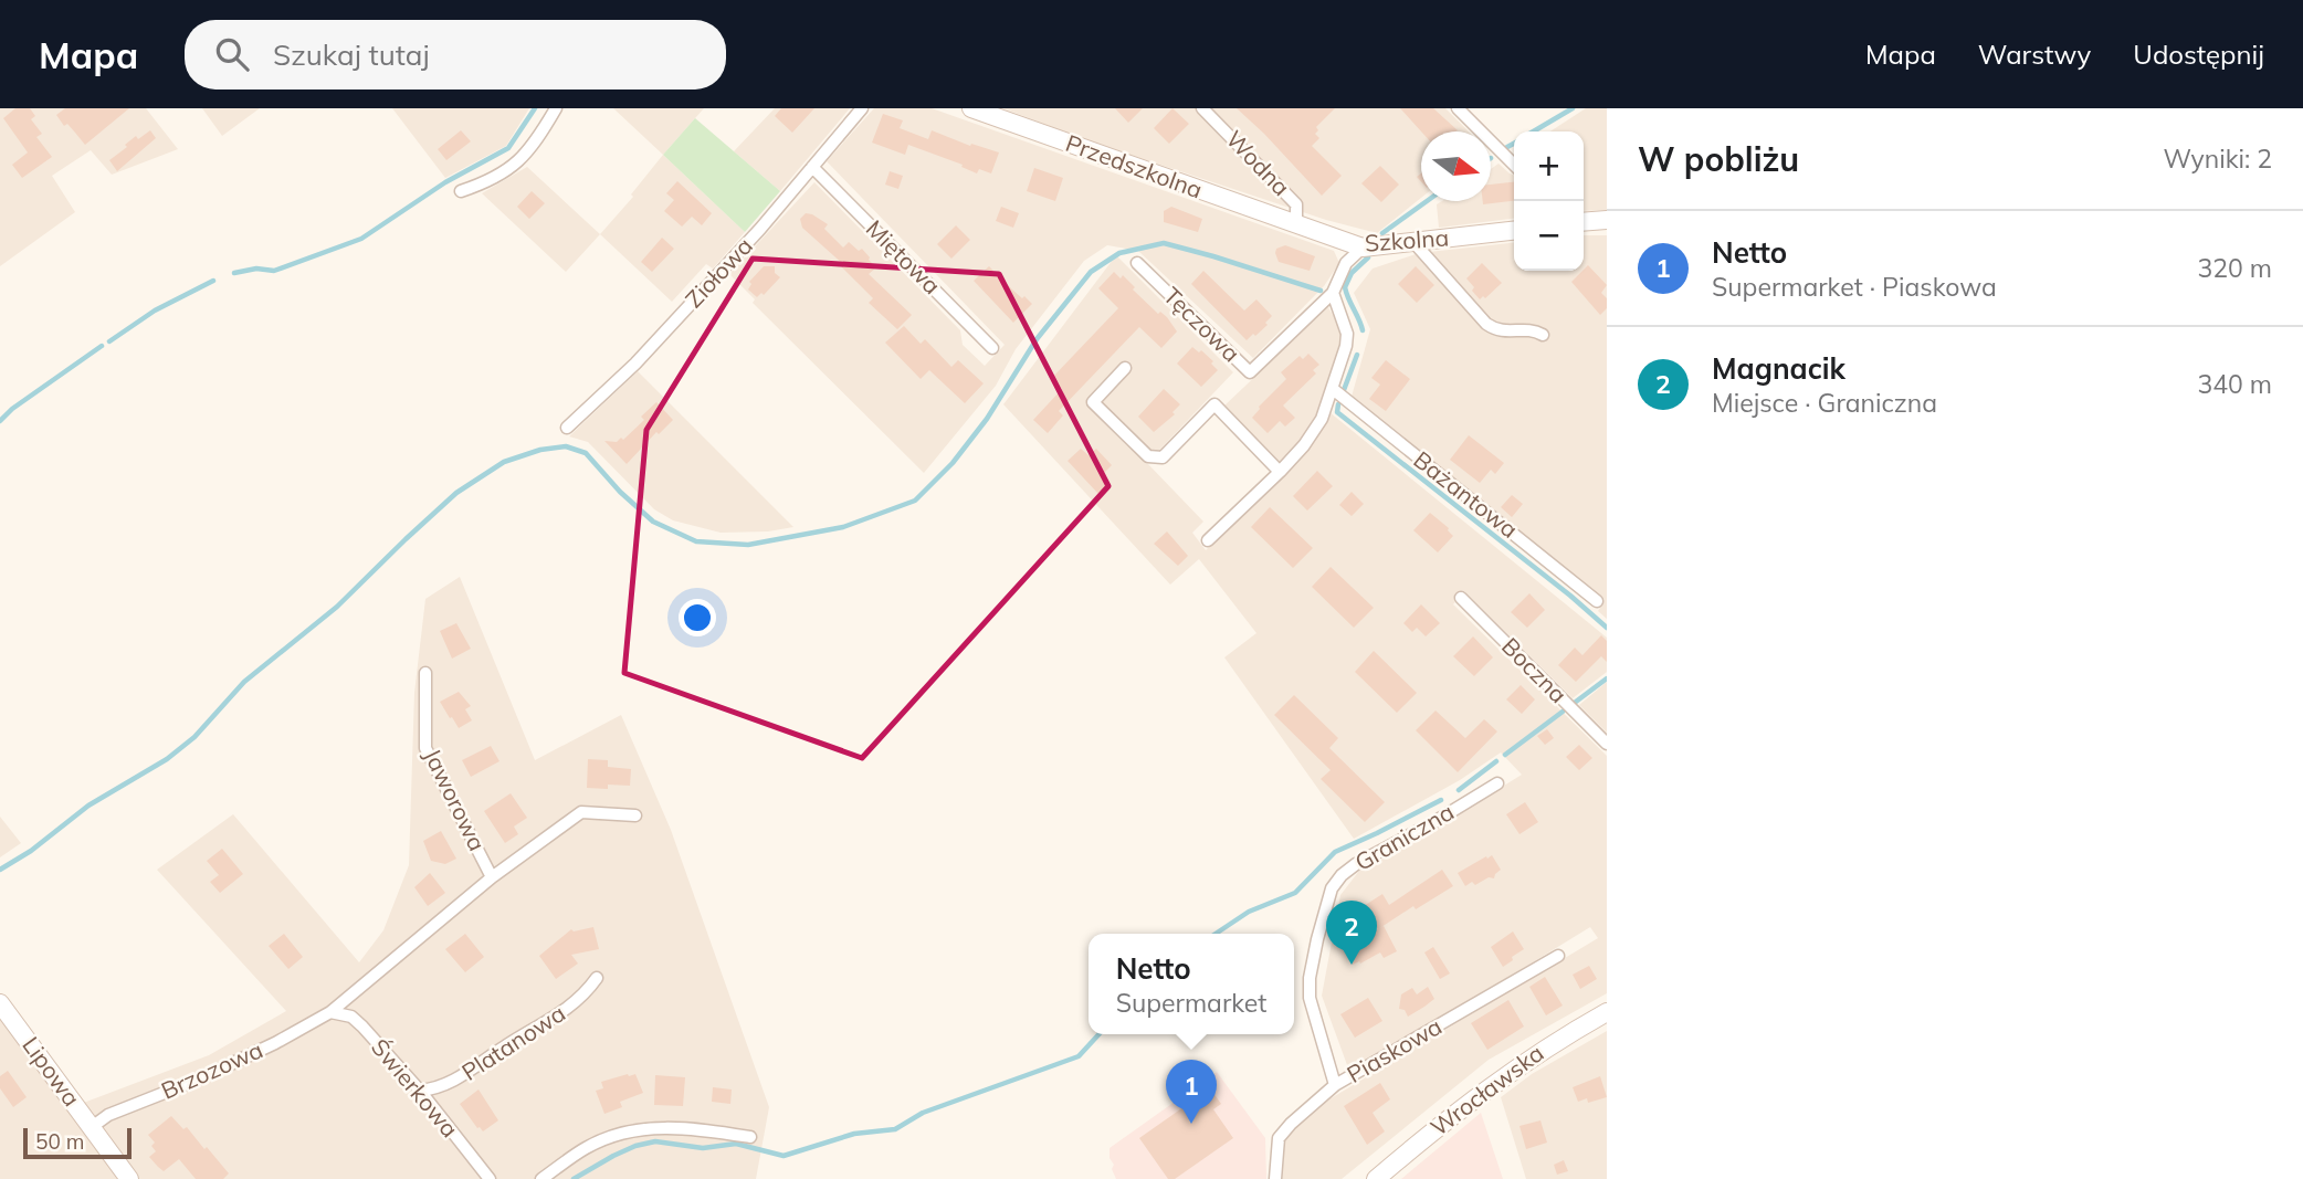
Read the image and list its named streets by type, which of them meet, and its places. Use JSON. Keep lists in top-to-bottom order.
{
  "streets": {
    "street": [
      "Wodna",
      "Przedszkolna",
      "Szkolna",
      "Miętowa",
      "Ziołowa",
      "Tęczowa",
      "Bażantowa",
      "Boczna",
      "Jaworowa",
      "Graniczna",
      "Platanowa",
      "Piaskowa",
      "Brzozowa",
      "Lipowa",
      "Świerkowa",
      "Wrocławska"
    ]
  },
  "crossings": [
    ["Wodna", "Przedszkolna"],
    ["Wodna", "Szkolna"],
    ["Przedszkolna", "Szkolna"],
    ["Miętowa", "Ziołowa"],
    ["Jaworowa", "Brzozowa"],
    ["Jaworowa", "Świerkowa"],
    ["Graniczna", "Piaskowa"],
    ["Platanowa", "Świerkowa"],
    ["Brzozowa", "Lipowa"],
    ["Brzozowa", "Świerkowa"]
  ],
  "scale_bar": "50 m",
  "north": "right",
  "page": {
    "header": "Mapa",
    "search": "Szukaj tutaj",
    "nav": ["Mapa", "Warstwy", "Udostępnij"],
    "heading": ["W pobliżu", "Wyniki: 2"],
    "map_buttons": ["+", "−"],
    "list": [
      {
        "mark": "1",
        "name": "Netto",
        "note": "Supermarket · Piaskowa",
        "value": "320 m"
      },
      {
        "mark": "2",
        "name": "Magnacik",
        "note": "Miejsce · Graniczna",
        "value": "340 m"
      }
    ],
    "pins": ["2", "1"],
    "popup": ["Netto", "Supermarket"],
    "scale": "50 m"
  }
}
